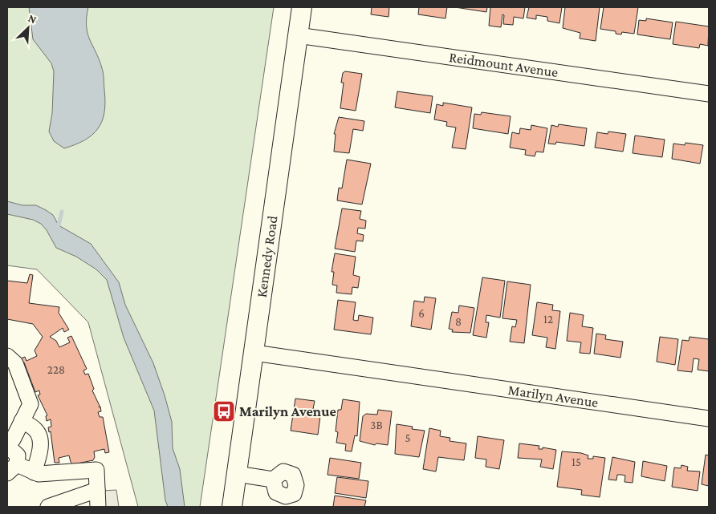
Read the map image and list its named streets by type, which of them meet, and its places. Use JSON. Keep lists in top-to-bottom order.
{
  "streets": {
    "main road": ["Kennedy Road"],
    "street": ["Reidmount Avenue", "Marilyn Avenue"]
  },
  "crossings": [
    ["Reidmount Avenue", "Kennedy Road"],
    ["Kennedy Road", "Marilyn Avenue"]
  ],
  "places": {
    "bus stop": ["Marilyn Avenue"]
  },
  "house_numbers": [
    "6",
    "12",
    "8",
    "228",
    "3B",
    "5",
    "15"
  ],
  "north": "top right"
}
